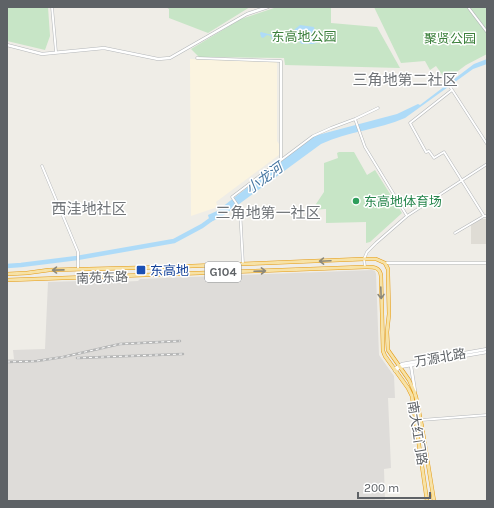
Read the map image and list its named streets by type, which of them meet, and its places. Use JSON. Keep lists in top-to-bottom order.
{
  "streets": {
    "highway": ["G104", "南苑东路", "南大红门路"],
    "street": ["万源北路"]
  },
  "crossings": [
    ["G104", "南苑东路"],
    ["G104", "南大红门路"],
    ["南苑东路", "南大红门路"],
    ["万源北路", "南大红门路"]
  ],
  "districts": ["三角地第二社区", "西洼地社区", "三角地第一社区"],
  "water": ["小龙河"],
  "parks": ["东高地公园", "聚贤公园"],
  "places": {
    "other": ["东高地体育场"],
    "transit": ["东高地"]
  },
  "scale_bar": "200 m"
}
